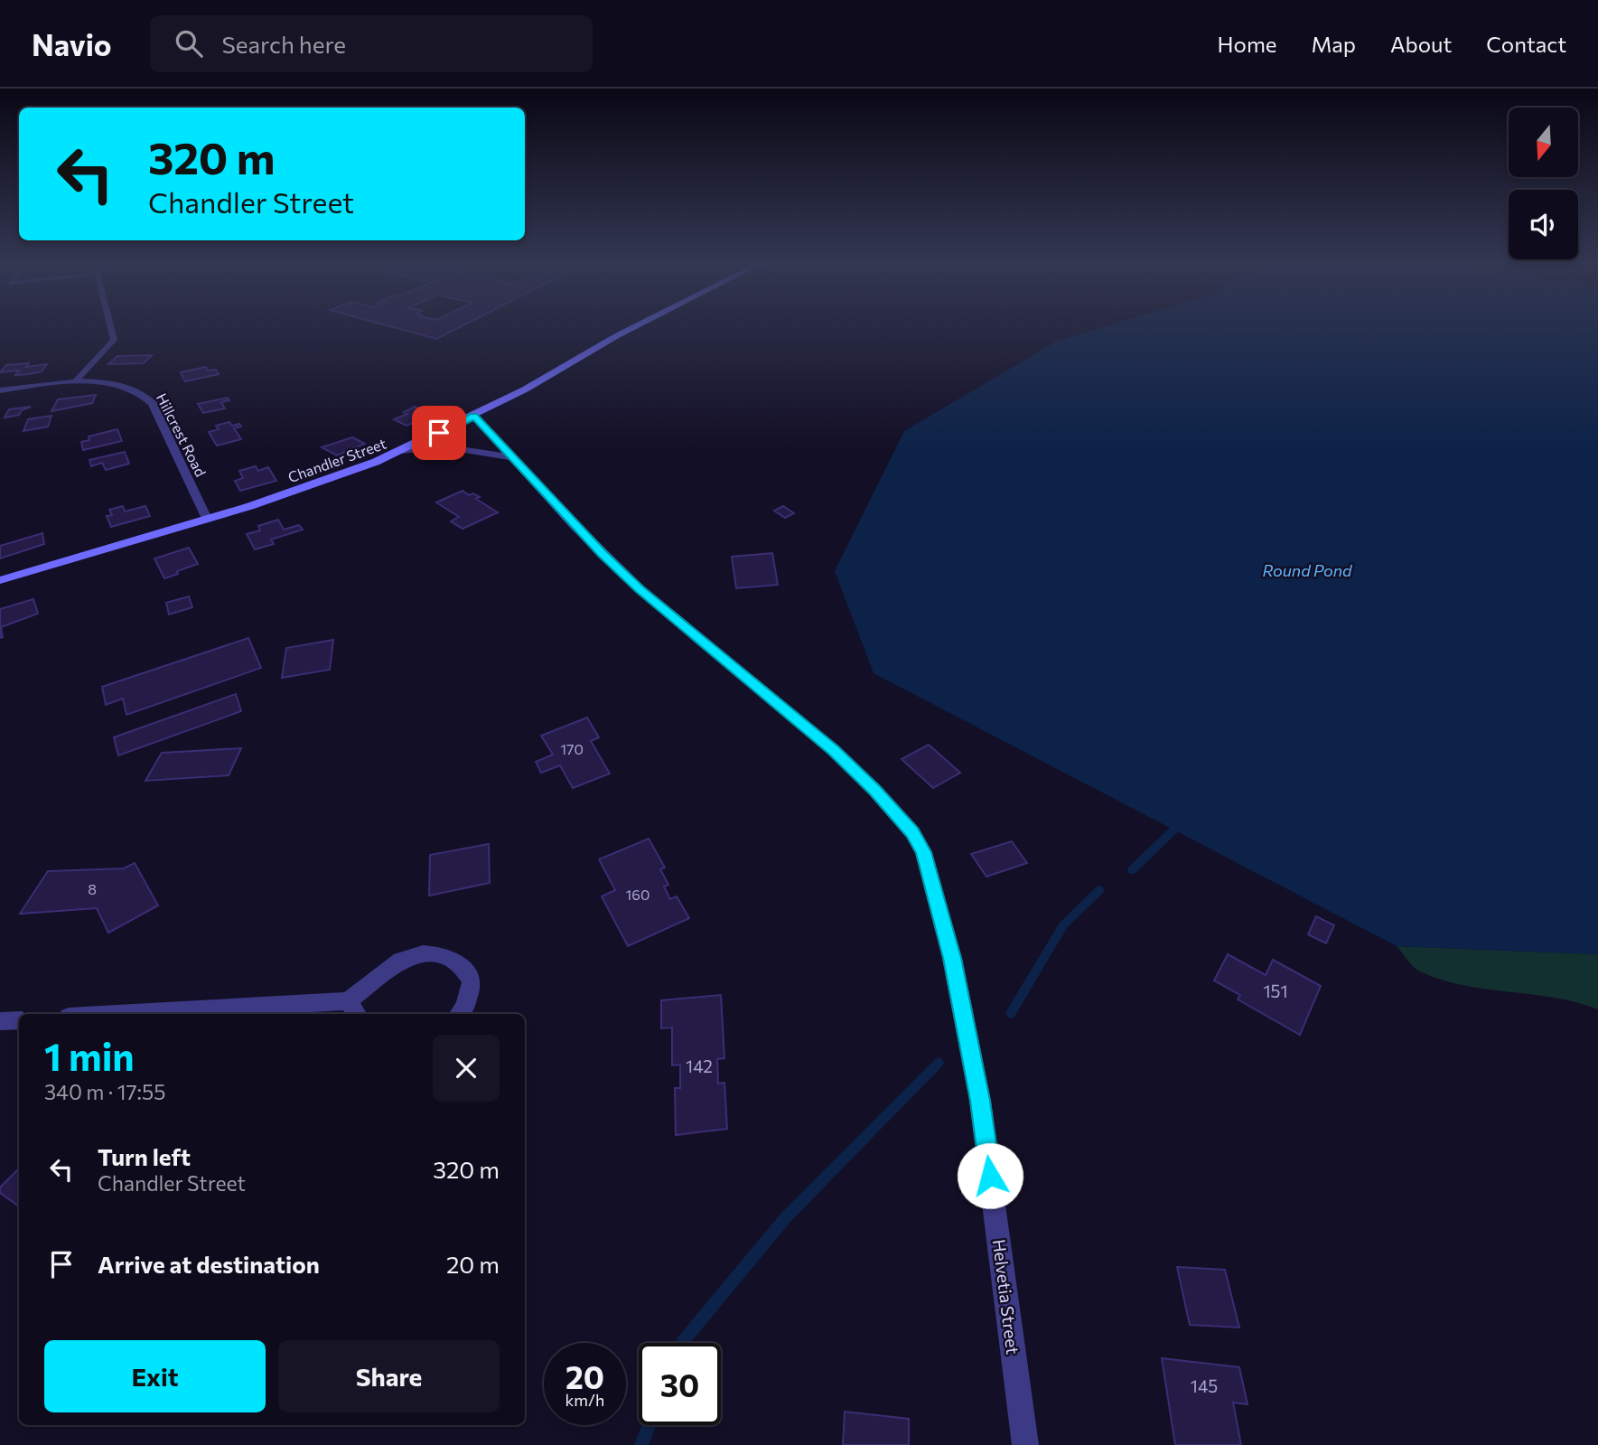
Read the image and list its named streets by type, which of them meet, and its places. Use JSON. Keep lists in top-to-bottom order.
{
  "streets": {
    "main road": ["Chandler Street"],
    "street": ["Hillcrest Road", "Helvetia Street"]
  },
  "crossings": [
    ["Hillcrest Road", "Chandler Street"],
    ["Chandler Street", "Helvetia Street"]
  ],
  "water": ["Round Pond"],
  "house_numbers": [
    "170",
    "8",
    "160",
    "151",
    "142",
    "145"
  ],
  "north": "bottom",
  "page": {
    "header": "Navio",
    "search": "Search here",
    "nav": [
      "Home",
      "Map",
      "About",
      "Contact"
    ],
    "turn": ["320 m", "Chandler Street"],
    "heading": ["1 min", "340 m · 17:55"],
    "list": [
      {
        "name": "Turn left",
        "note": "Chandler Street",
        "value": "320 m"
      },
      {
        "name": "Arrive at destination",
        "value": "20 m"
      }
    ],
    "buttons": ["Exit", "Share"],
    "speed": "20 km/h",
    "limit": "30"
  }
}
